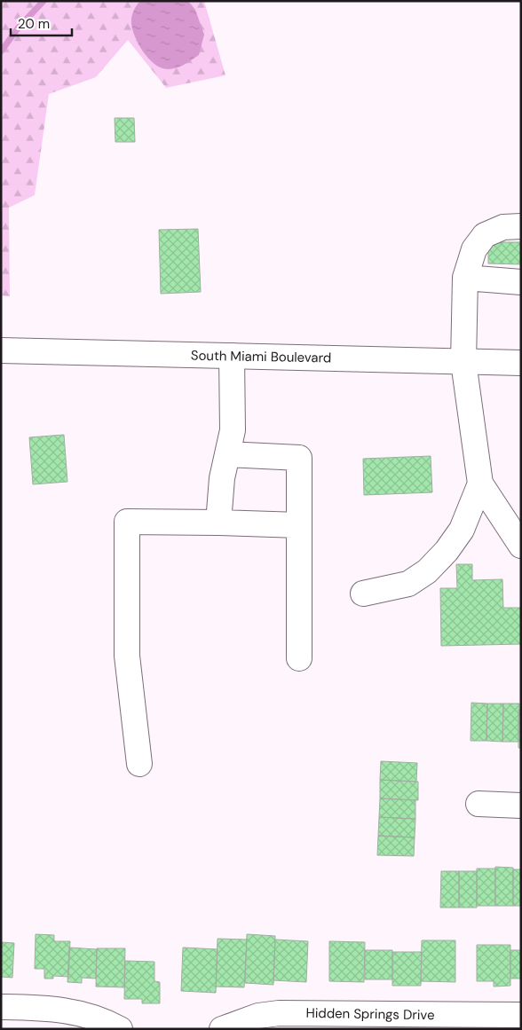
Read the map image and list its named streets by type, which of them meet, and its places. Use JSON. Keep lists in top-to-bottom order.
{
  "streets": {
    "main road": ["South Miami Boulevard", "Hidden Springs Drive"]
  },
  "scale_bar": "20 m"
}
